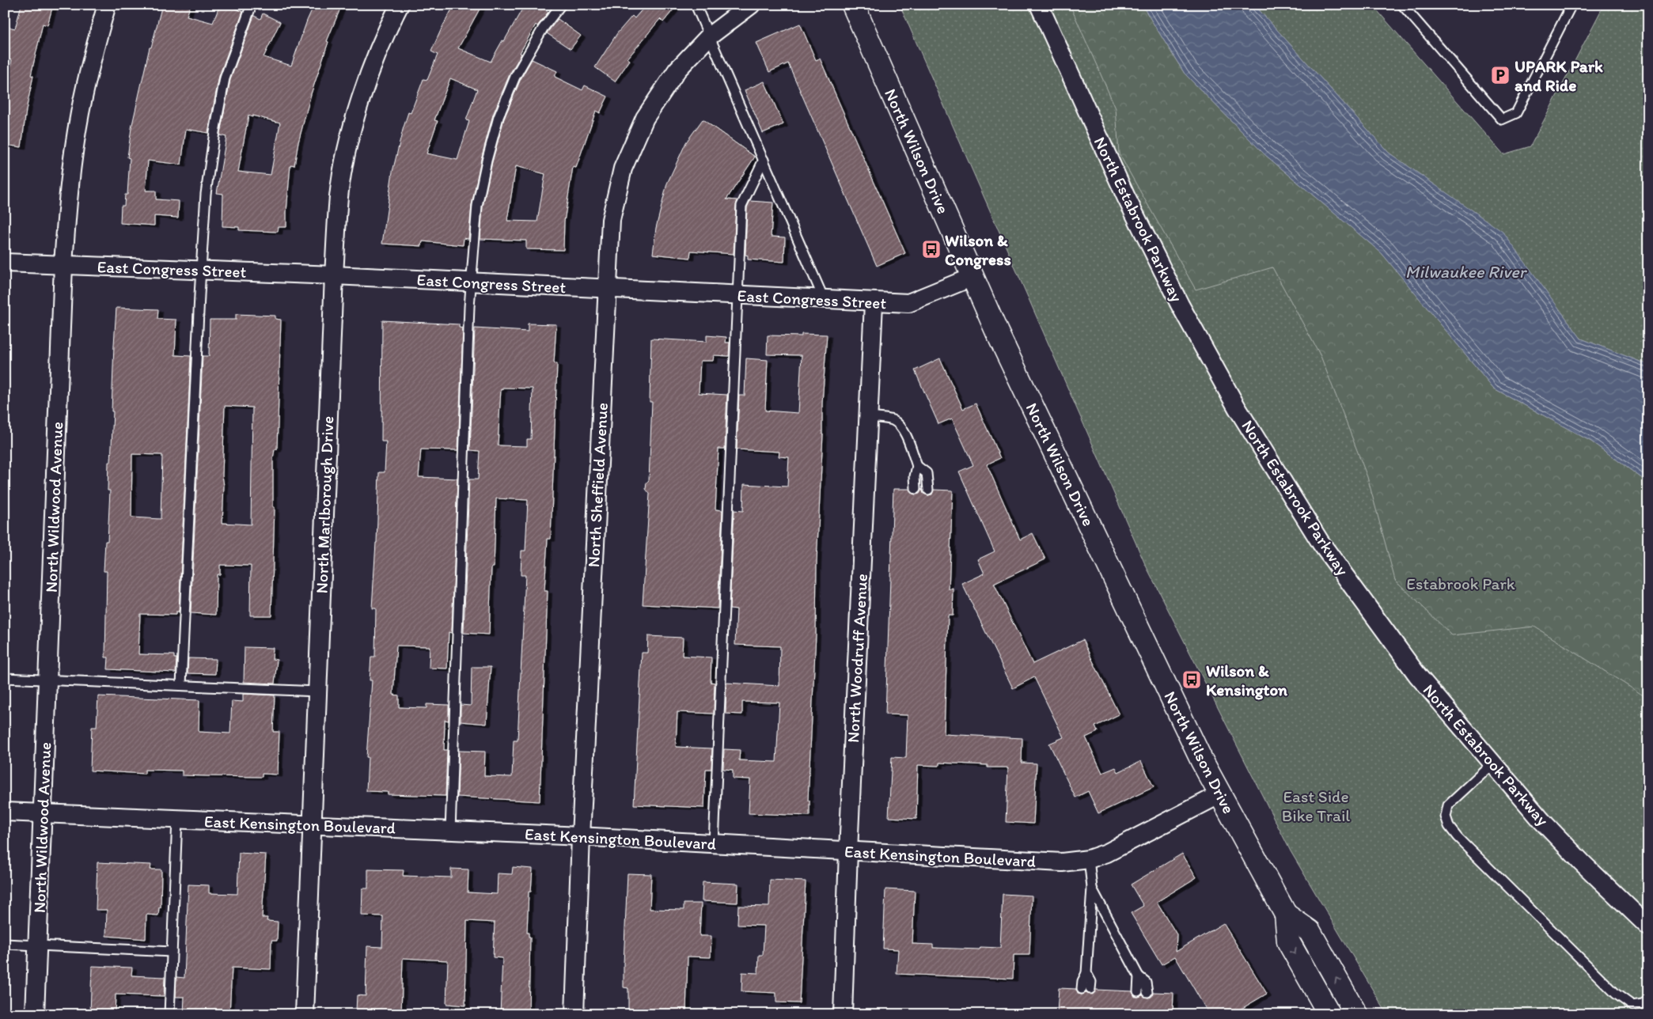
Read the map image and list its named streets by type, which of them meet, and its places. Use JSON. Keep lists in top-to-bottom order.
{
  "streets": {
    "street": [
      "North Wilson Drive",
      "North Estabrook Parkway",
      "East Congress Street",
      "North Sheffield Avenue",
      "North Marlborough Drive",
      "North Wildwood Avenue",
      "North Woodruff Avenue",
      "East Kensington Boulevard"
    ]
  },
  "crossings": [
    ["North Wilson Drive", "East Congress Street"],
    ["North Wilson Drive", "East Kensington Boulevard"],
    ["East Congress Street", "North Sheffield Avenue"],
    ["East Congress Street", "North Marlborough Drive"],
    ["East Congress Street", "North Wildwood Avenue"],
    ["East Congress Street", "North Woodruff Avenue"],
    ["North Sheffield Avenue", "East Kensington Boulevard"],
    ["North Marlborough Drive", "East Kensington Boulevard"],
    ["North Wildwood Avenue", "East Kensington Boulevard"],
    ["North Woodruff Avenue", "East Kensington Boulevard"]
  ],
  "water": ["Milwaukee River"],
  "parks": ["Estabrook Park", "East Side Bike Trail"],
  "places": {
    "parking": ["UPARK Park and Ride"],
    "bus stop": ["Wilson & Congress", "Wilson & Kensington"]
  }
}
